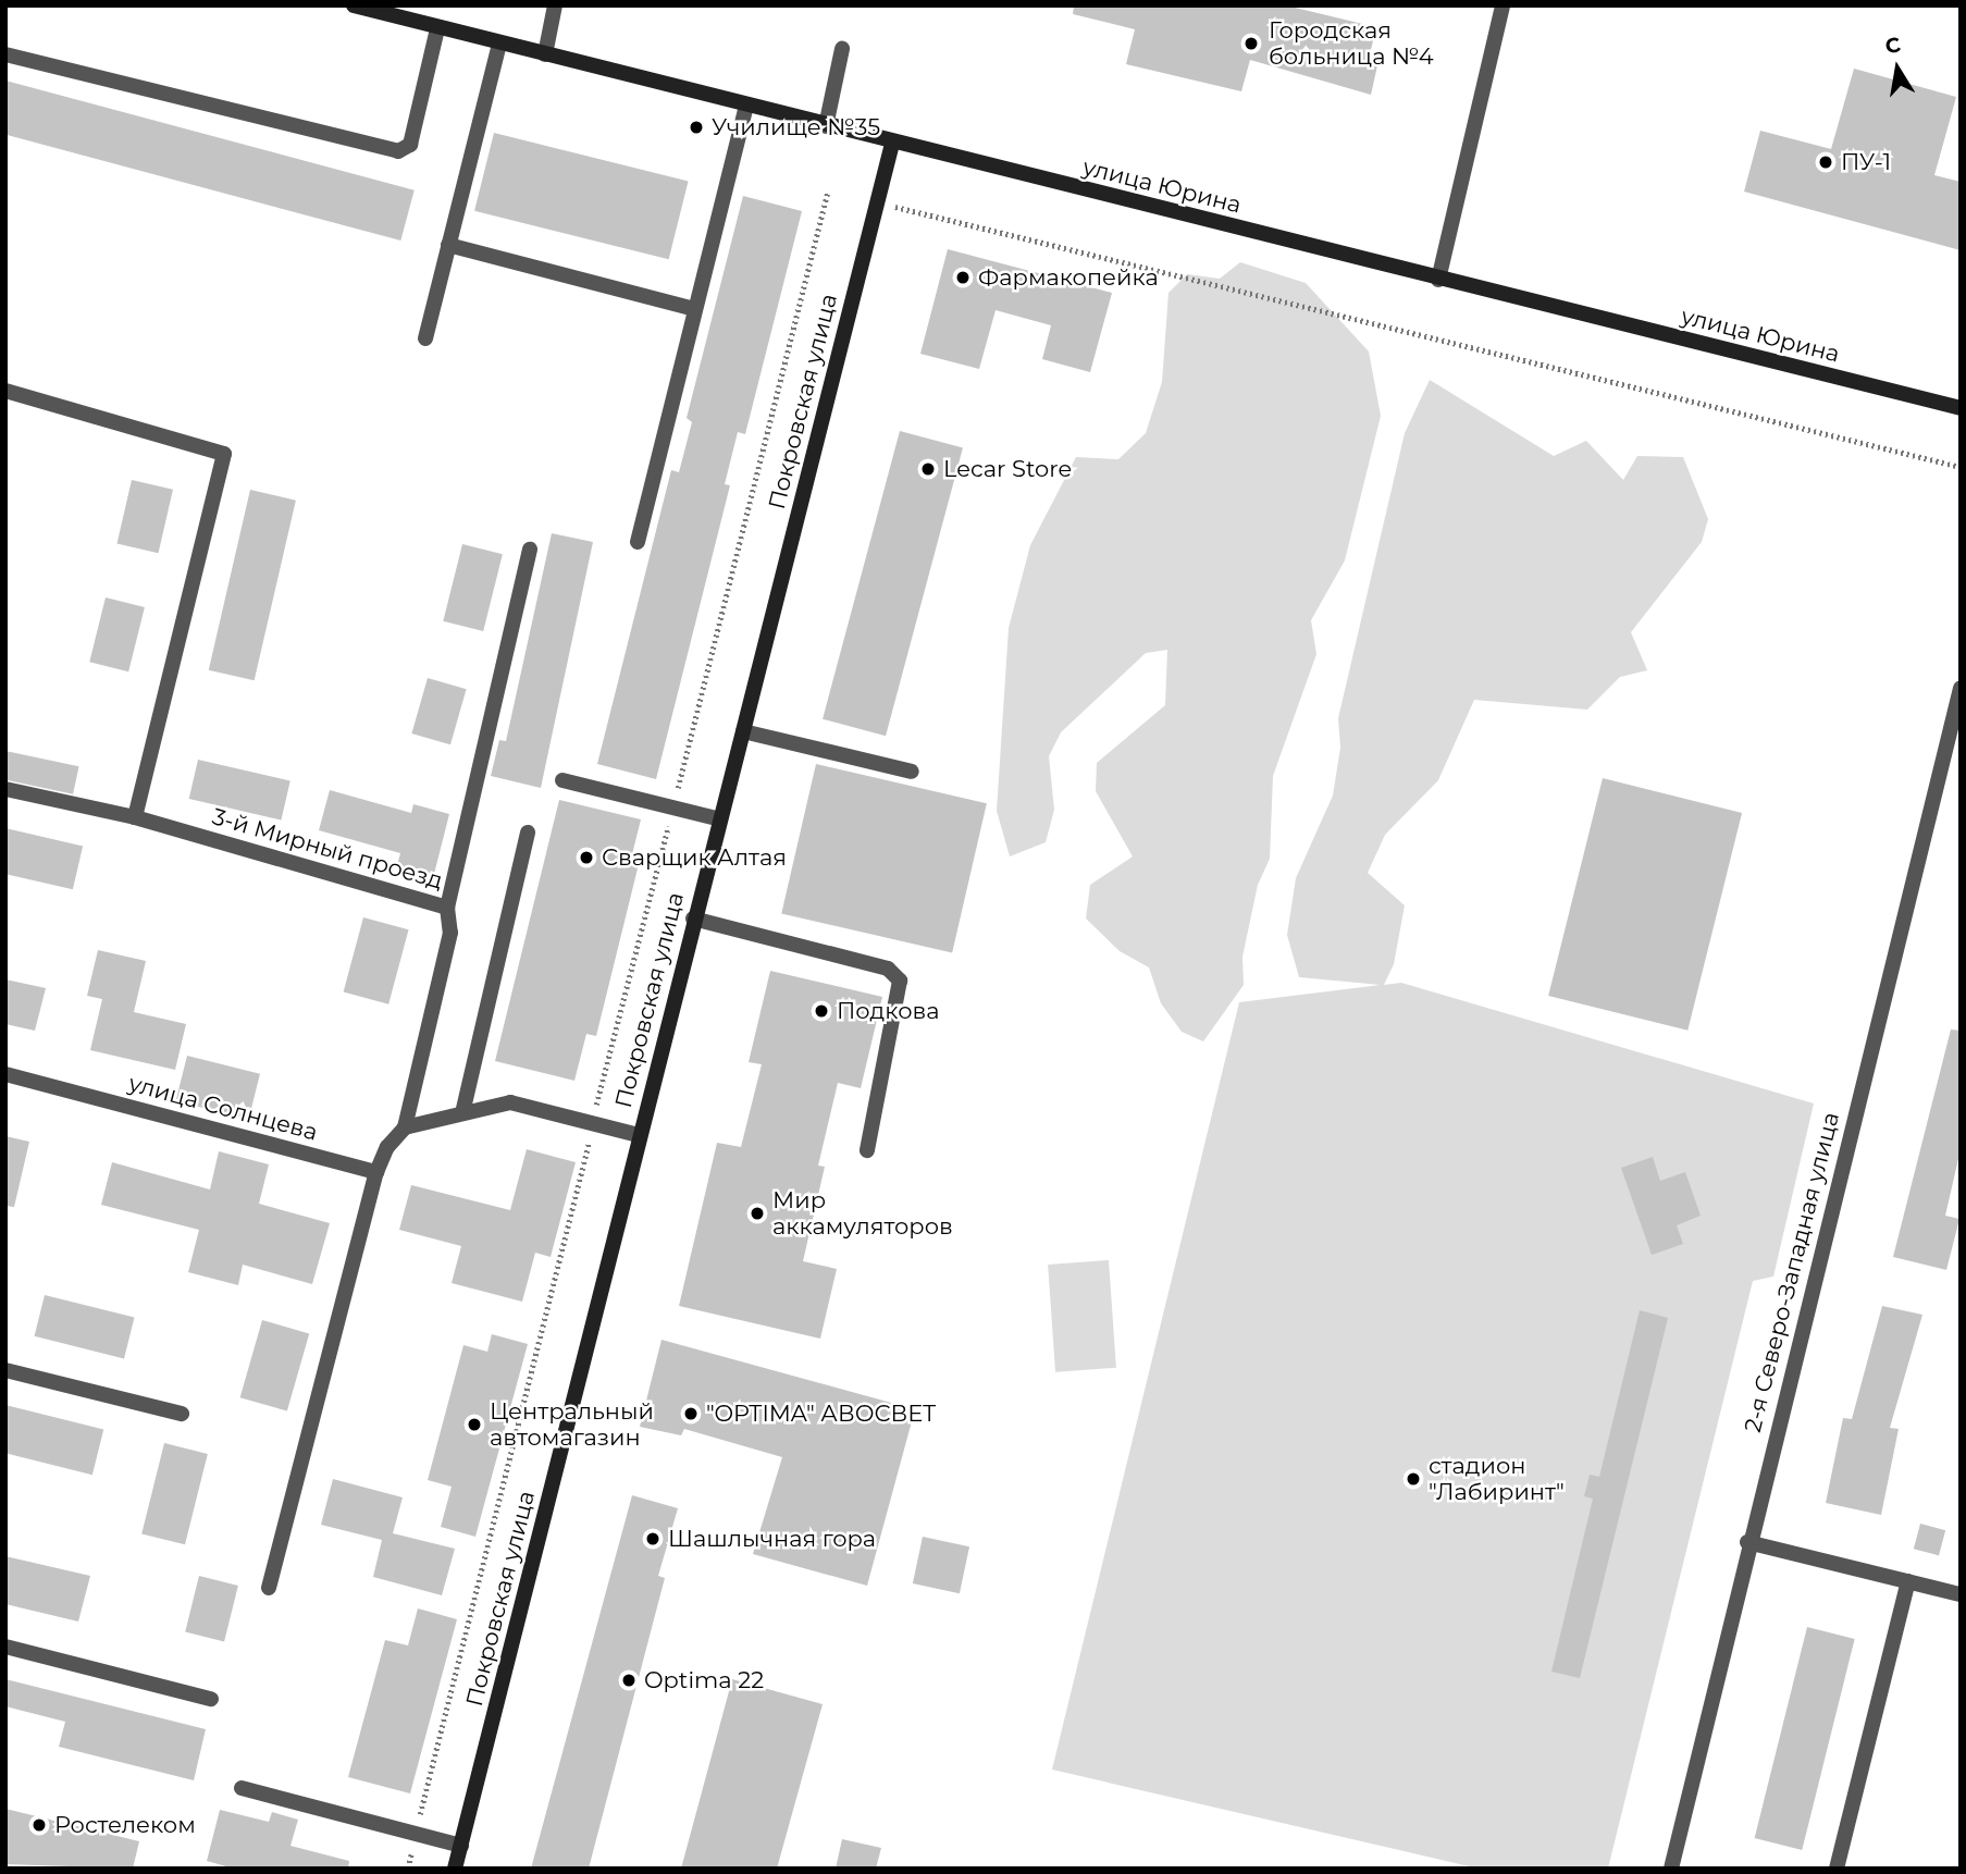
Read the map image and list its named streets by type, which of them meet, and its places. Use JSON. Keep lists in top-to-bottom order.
{
  "streets": {
    "street": [
      "улица Юрина",
      "Покровская улица",
      "3-й Мирный проезд",
      "улица Солнцева",
      "2-я Северо-Западная улица"
    ]
  },
  "crossings": [
    ["улица Юрина", "Покровская улица"]
  ],
  "places": [
    "Городская больница №4",
    "Училище №35",
    "ПУ-1",
    "Фармакопейка",
    "Lecar Store",
    "Сварщик Алтая",
    "Подкова",
    "Мир аккамуляторов",
    "\"OPTIMA\" АВОСВЕТ",
    "Центральный автомагазин",
    "стадион \"Лабиринт\"",
    "Шашлычная гора",
    "Optima 22",
    "Ростелеком"
  ],
  "north": "top"
}
